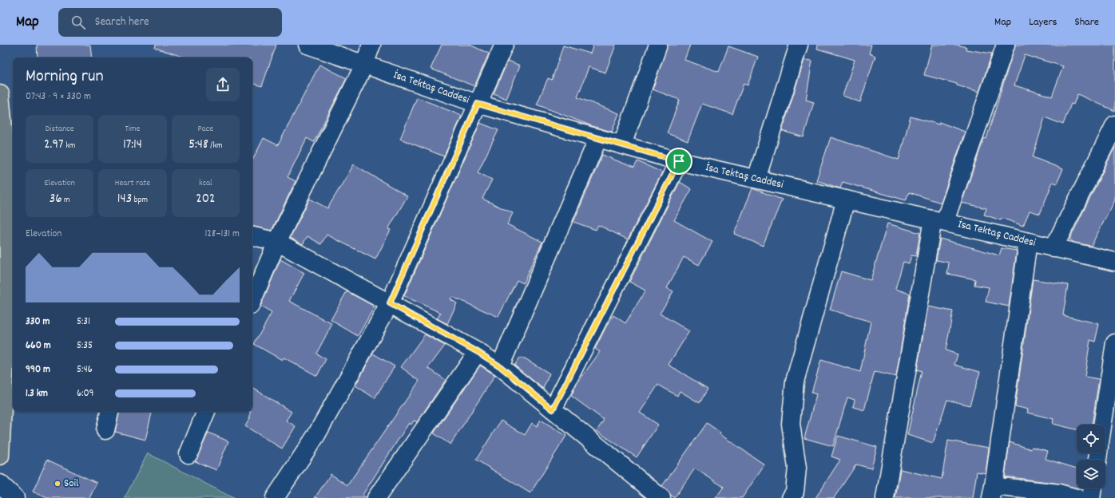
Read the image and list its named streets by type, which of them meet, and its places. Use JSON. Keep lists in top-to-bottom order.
{
  "streets": {
    "street": ["İsa Tektaş Caddesi"]
  },
  "places": ["Soil"],
  "page": {
    "header": "Map",
    "search": "Search here",
    "nav": ["Map", "Layers", "Share"],
    "heading": ["Morning run", "07:43 · 9 × 330 m"],
    "stats": [
      ["Distance", "2.97 km"],
      ["Time", "17:14"],
      ["Pace", "5:48 /km"],
      ["Elevation", "36 m"],
      ["Heart rate", "143 bpm"],
      ["kcal", "202"]
    ],
    "chart": ["Elevation", "128–131 m"],
    "list": [
      {
        "name": "330 m",
        "note": "5:31"
      },
      {
        "name": "660 m",
        "note": "5:35"
      },
      {
        "name": "990 m",
        "note": "5:46"
      },
      {
        "name": "1.3 km",
        "note": "6:09"
      }
    ]
  }
}
